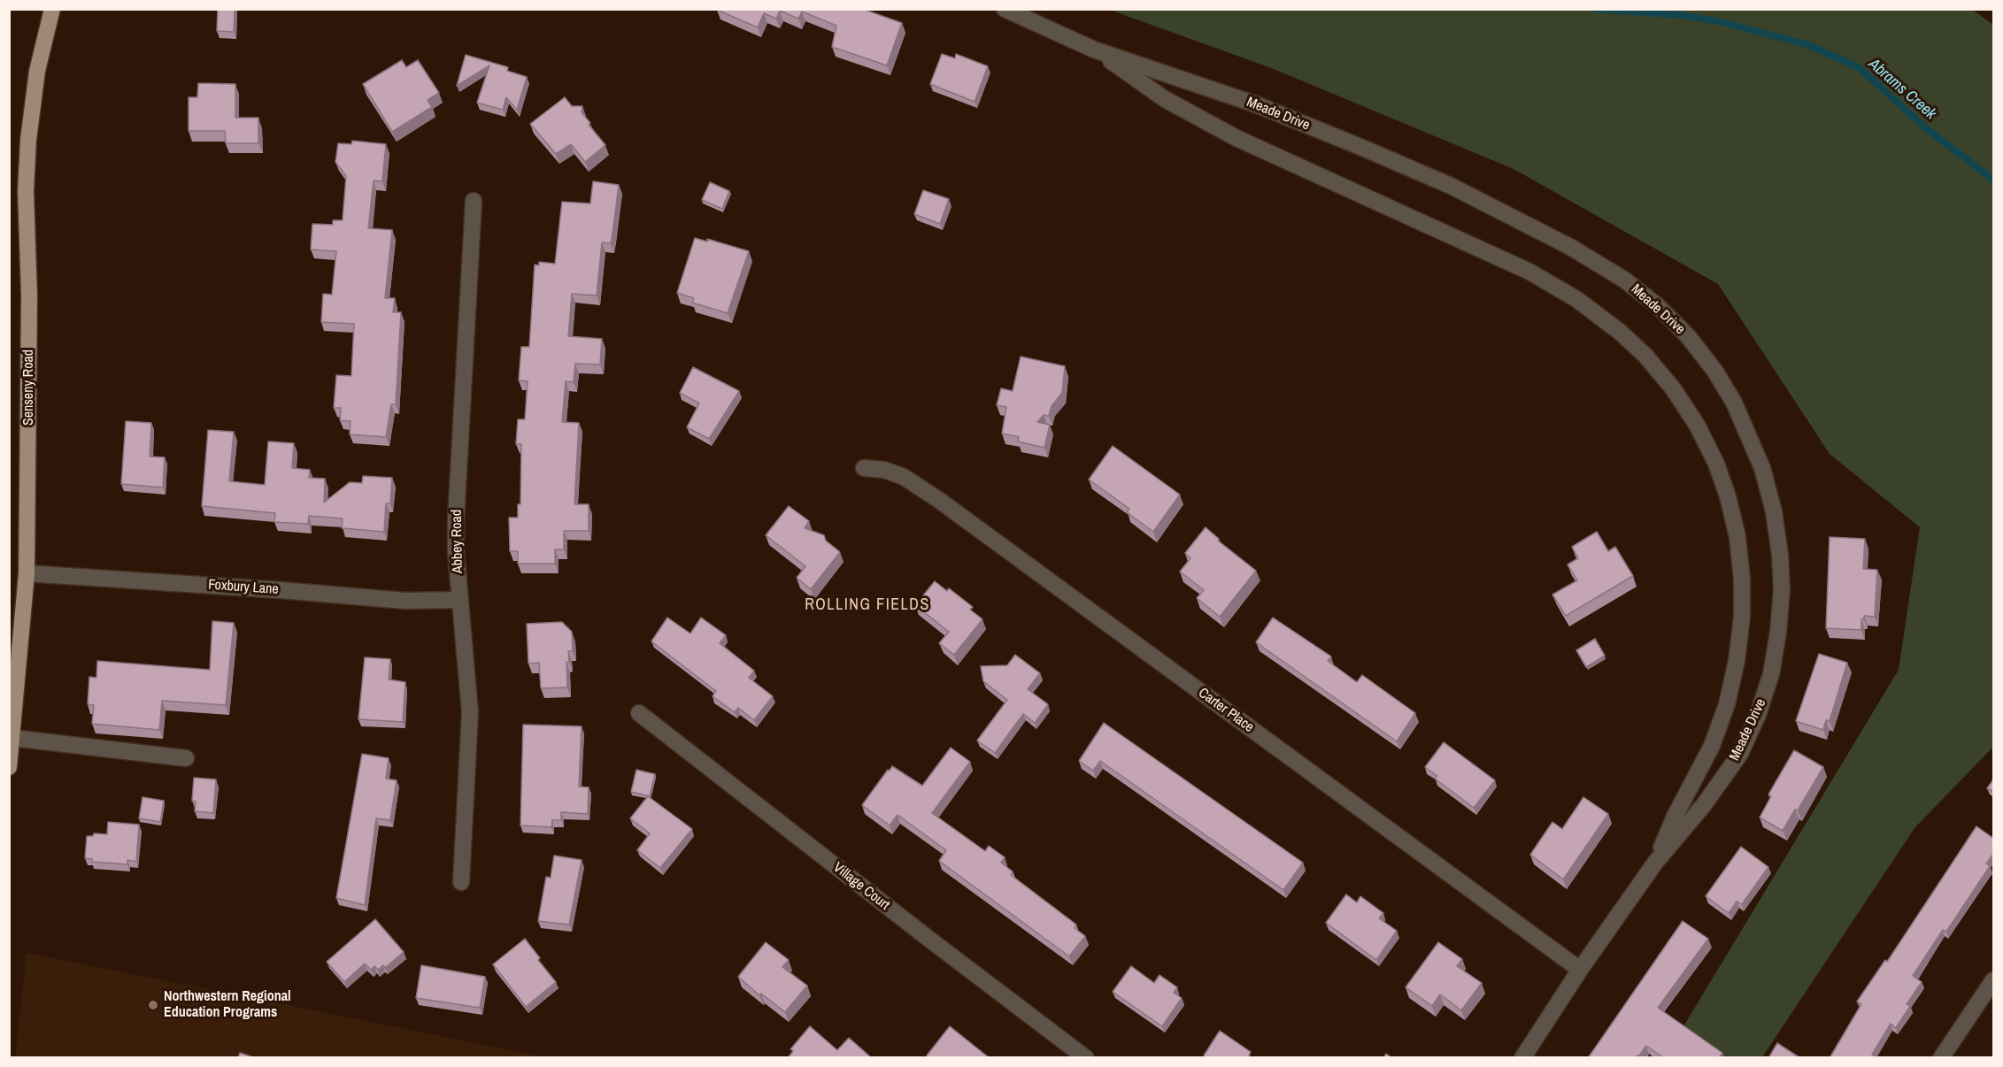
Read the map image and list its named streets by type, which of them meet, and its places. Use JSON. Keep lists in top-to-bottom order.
{
  "streets": {
    "main road": ["Senseny Road"],
    "street": [
      "Meade Drive",
      "Abbey Road",
      "Foxbury Lane",
      "Carter Place",
      "Village Court"
    ]
  },
  "crossings": [
    ["Meade Drive", "Carter Place"],
    ["Senseny Road", "Foxbury Lane"],
    ["Abbey Road", "Foxbury Lane"]
  ],
  "districts": ["ROLLING FIELDS"],
  "water": ["Abrams Creek"],
  "places": ["Northwestern Regional Education Programs"]
}
